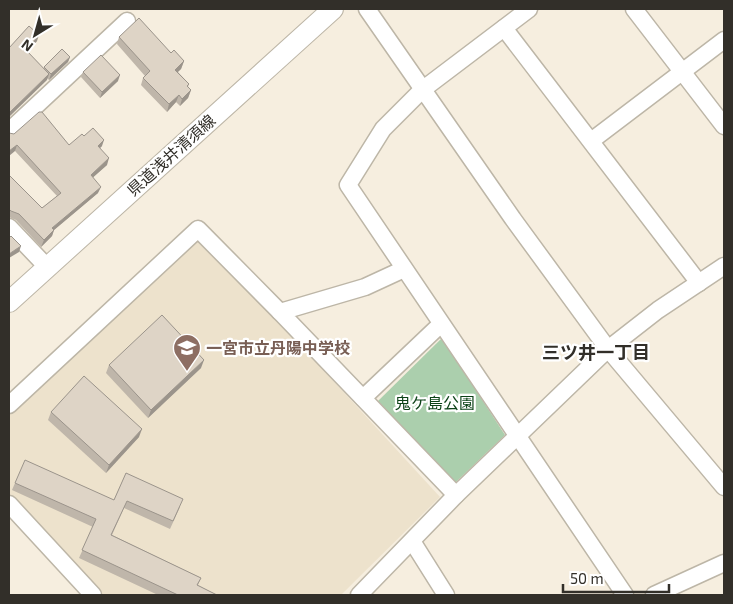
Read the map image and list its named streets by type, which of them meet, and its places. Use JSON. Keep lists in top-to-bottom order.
{
  "streets": {
    "main road": ["県道浅井清須線"]
  },
  "districts": ["三ツ井一丁目"],
  "parks": ["鬼ケ島公園"],
  "places": {
    "school or university": ["一宮市立丹陽中学校"]
  },
  "scale_bar": "50 m",
  "north": "bottom left"
}
